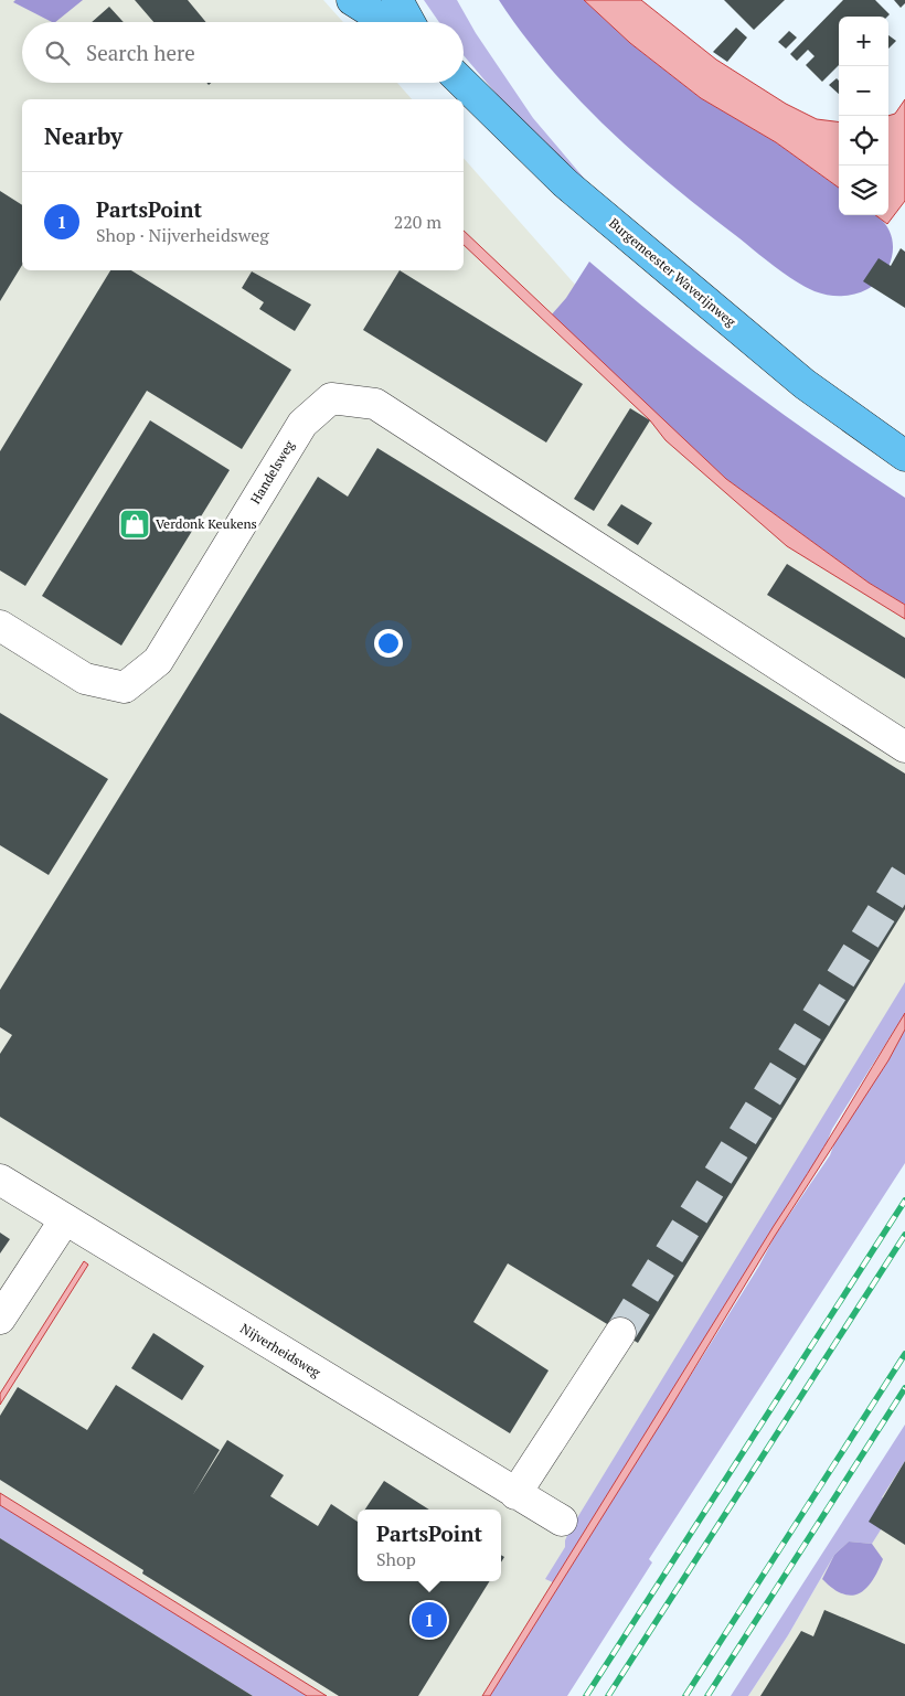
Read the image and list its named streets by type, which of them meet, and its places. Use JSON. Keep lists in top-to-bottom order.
{
  "streets": {
    "main road": ["Burgemeester Waverijnweg"],
    "street": ["Handelsweg", "Nijverheidsweg"]
  },
  "places": {
    "shop": ["Verdonk Keukens"]
  },
  "page": {
    "map_buttons": ["+", "−"],
    "search": "Search here",
    "heading": "Nearby",
    "list": [
      {
        "mark": "1",
        "name": "PartsPoint",
        "note": "Shop · Nijverheidsweg",
        "value": "220 m"
      }
    ],
    "popup": ["PartsPoint", "Shop"],
    "pins": "1"
  }
}
